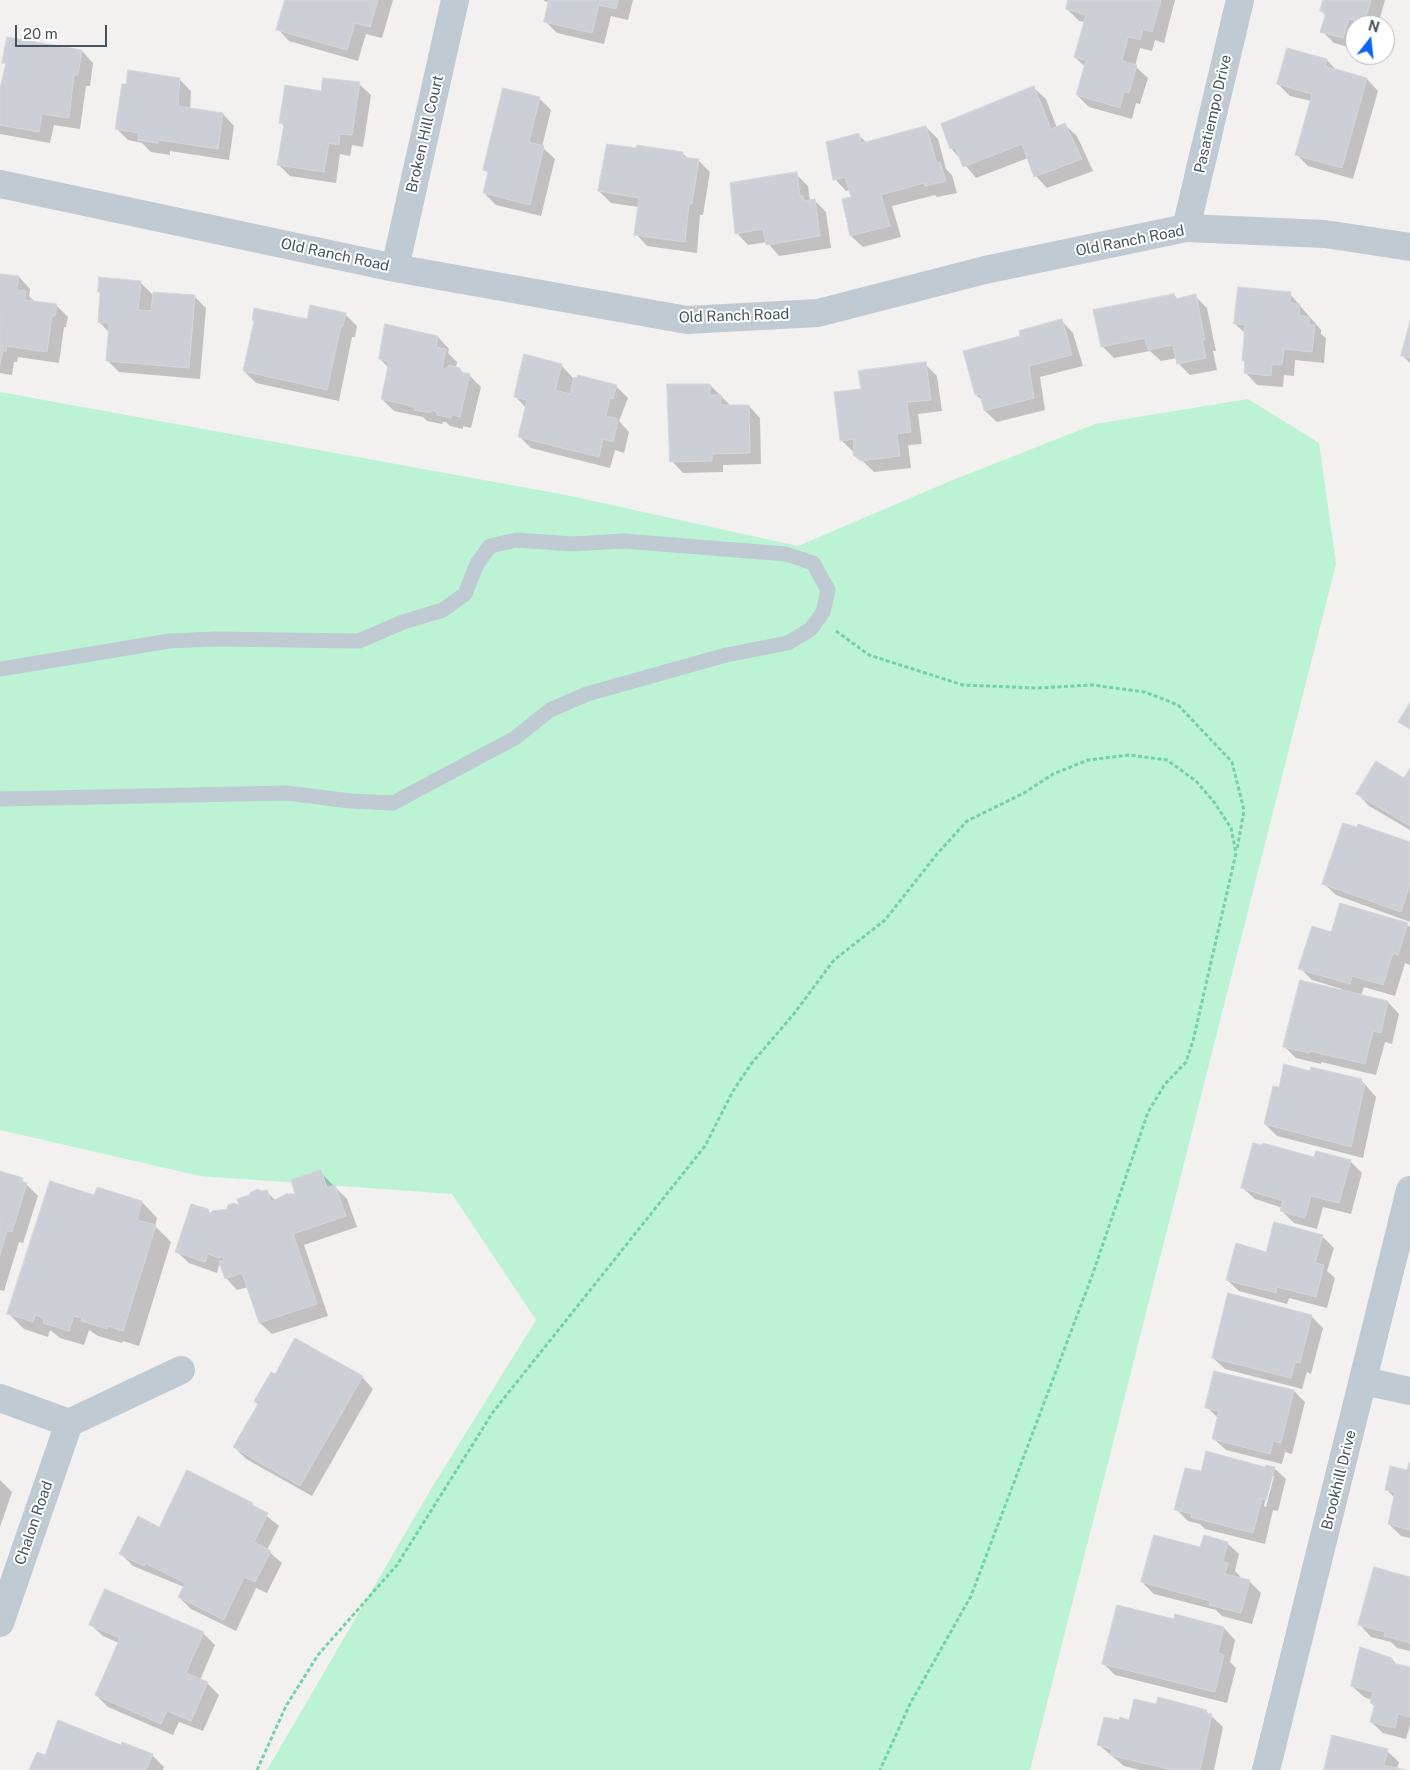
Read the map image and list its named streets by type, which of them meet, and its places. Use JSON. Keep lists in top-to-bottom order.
{
  "streets": {
    "street": [
      "Pasatiempo Drive",
      "Broken Hill Court",
      "Old Ranch Road",
      "Brookhill Drive",
      "Chalon Road"
    ]
  },
  "crossings": [
    ["Pasatiempo Drive", "Old Ranch Road"],
    ["Broken Hill Court", "Old Ranch Road"]
  ],
  "scale_bar": "20 m",
  "north": "top"
}
